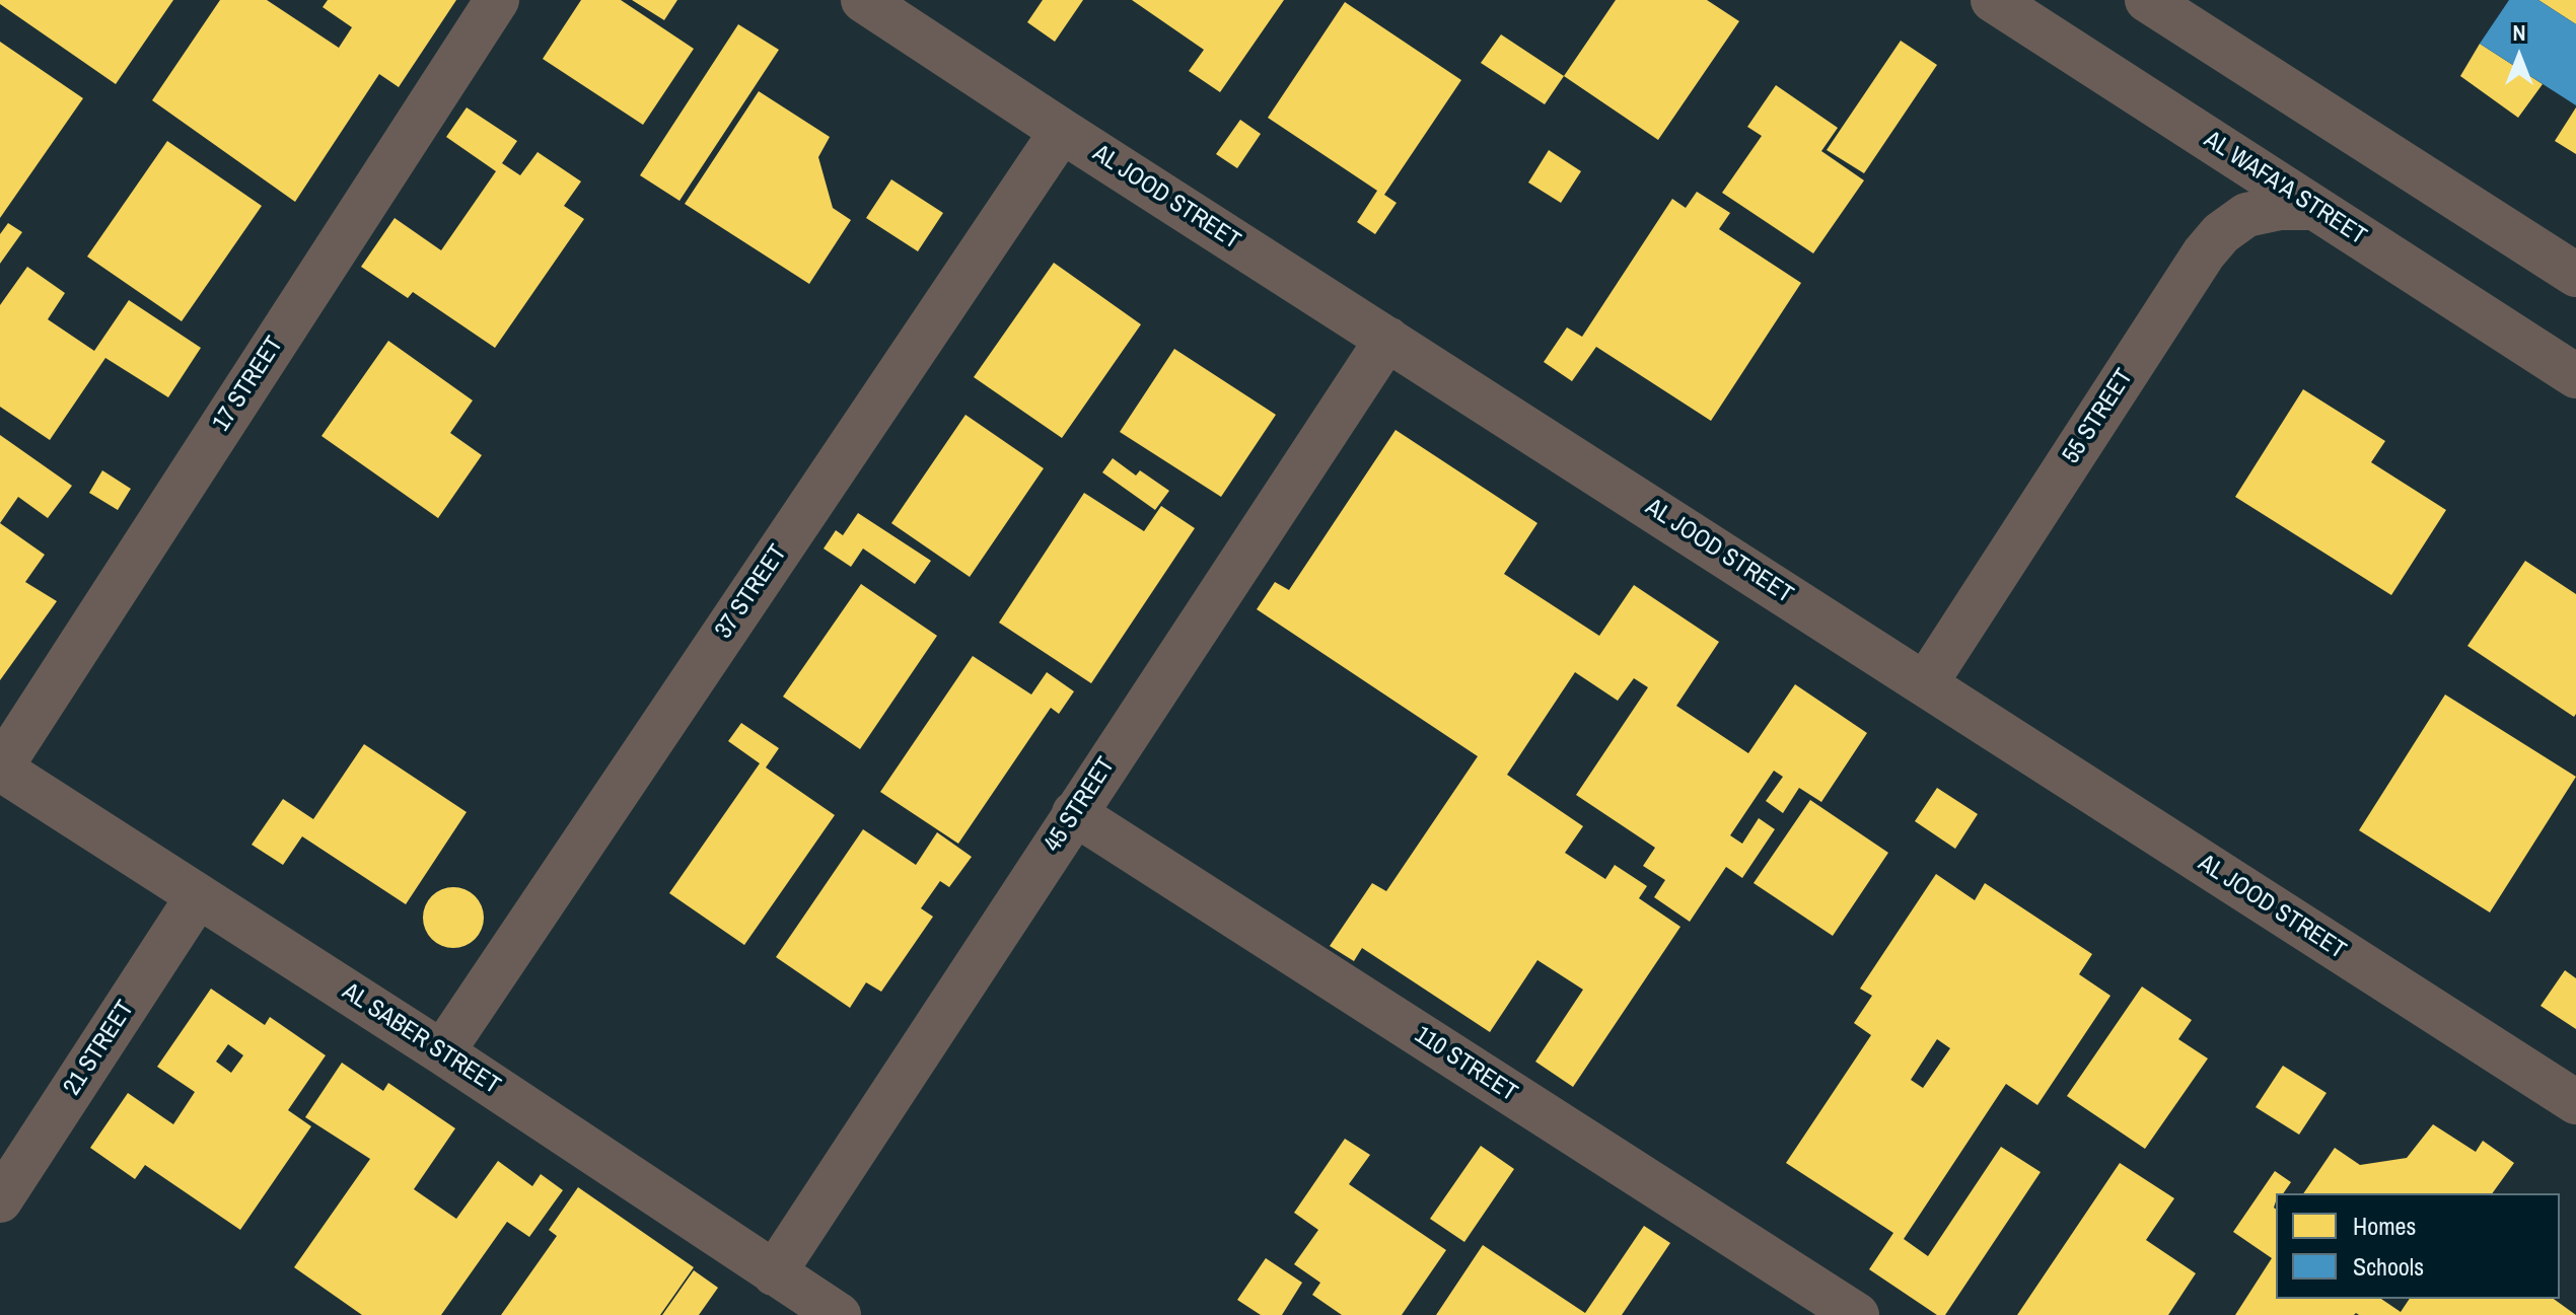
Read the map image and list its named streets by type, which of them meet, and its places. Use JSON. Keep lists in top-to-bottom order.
{
  "streets": {
    "street": [
      "AL WAFA'A STREET",
      "AL JOOD STREET",
      "17 STREET",
      "55 STREET",
      "37 STREET",
      "45 STREET",
      "AL SABER STREET",
      "21 STREET",
      "110 STREET"
    ]
  },
  "crossings": [
    ["AL WAFA'A STREET", "55 STREET"],
    ["AL JOOD STREET", "55 STREET"],
    ["AL JOOD STREET", "37 STREET"],
    ["AL JOOD STREET", "45 STREET"],
    ["17 STREET", "AL SABER STREET"],
    ["37 STREET", "AL SABER STREET"],
    ["45 STREET", "AL SABER STREET"],
    ["45 STREET", "110 STREET"],
    ["AL SABER STREET", "21 STREET"]
  ],
  "legend": ["Homes", "Schools"],
  "north": "top"
}
